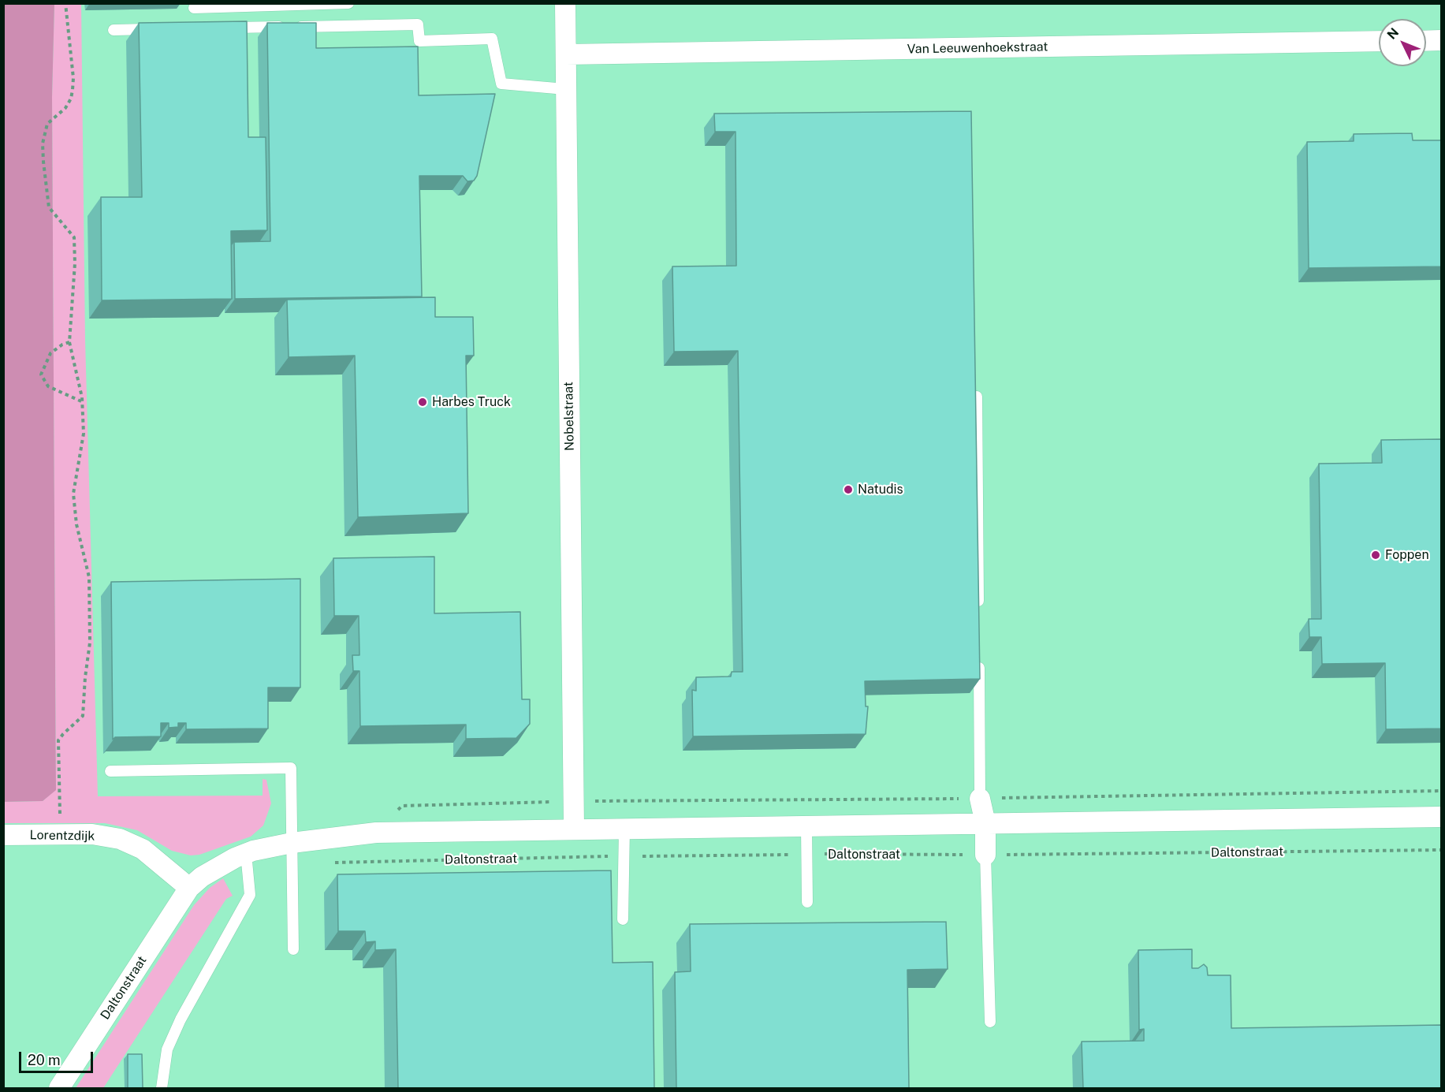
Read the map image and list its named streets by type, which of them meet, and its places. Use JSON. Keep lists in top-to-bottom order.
{
  "streets": {
    "street": [
      "Van Leeuwenhoekstraat",
      "Nobelstraat",
      "Lorentzdijk",
      "Daltonstraat"
    ]
  },
  "crossings": [
    ["Van Leeuwenhoekstraat", "Nobelstraat"],
    ["Nobelstraat", "Daltonstraat"],
    ["Lorentzdijk", "Daltonstraat"]
  ],
  "places": ["Harbes Truck", "Natudis", "Foppen"],
  "scale_bar": "20 m",
  "north": "top left"
}
